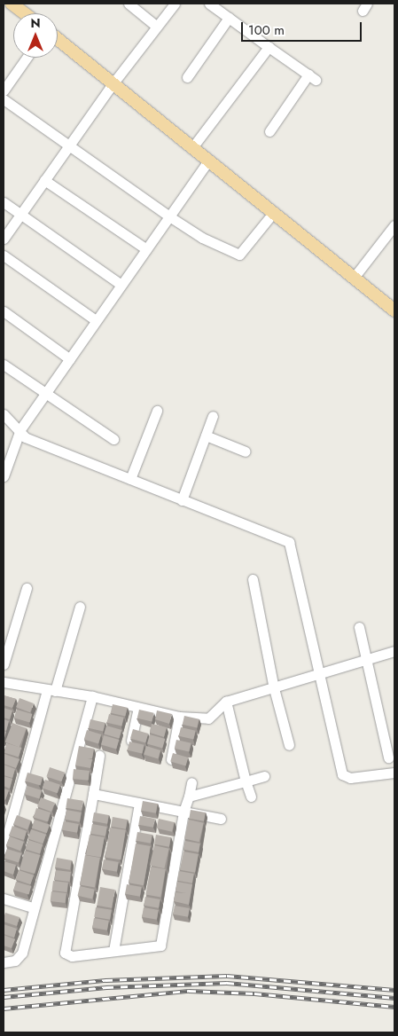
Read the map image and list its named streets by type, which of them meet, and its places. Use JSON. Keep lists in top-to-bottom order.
{
  "scale_bar": "100 m",
  "north": "top"
}
